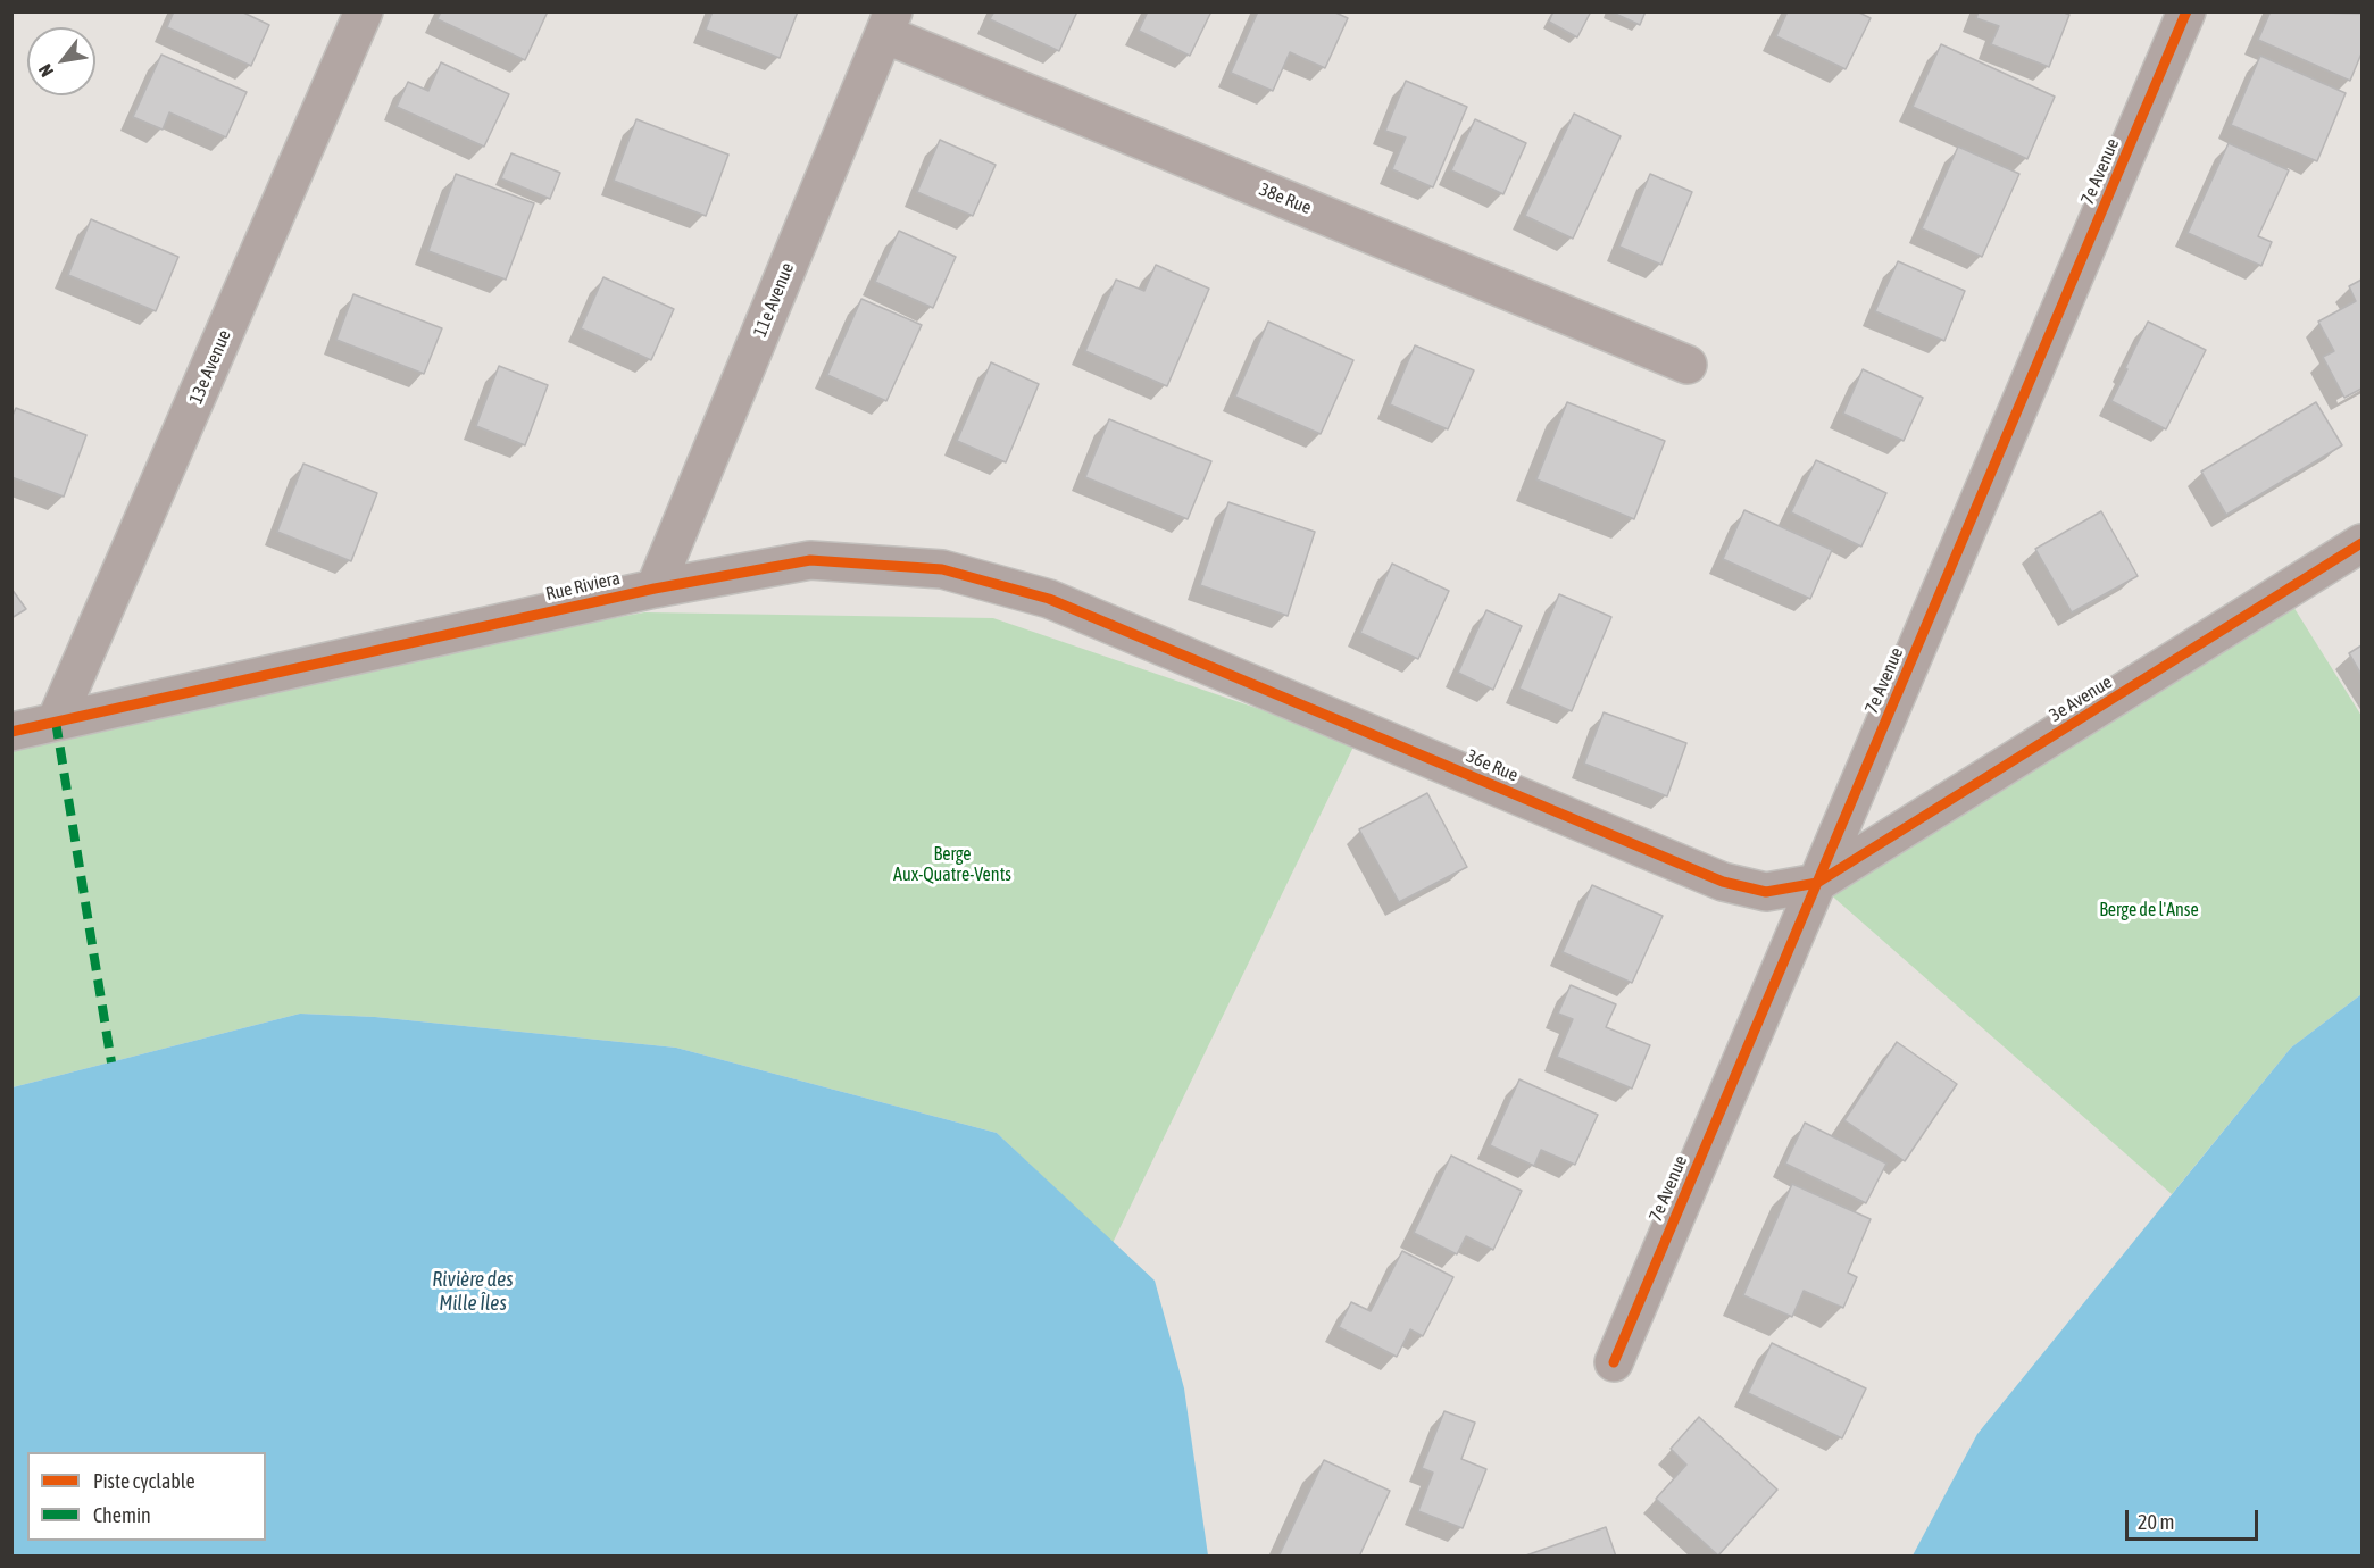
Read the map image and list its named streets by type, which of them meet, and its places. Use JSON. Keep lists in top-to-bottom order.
{
  "streets": {
    "street": [
      "7e Avenue",
      "38e Rue",
      "11e Avenue",
      "13e Avenue",
      "Rue Riviera",
      "3e Avenue",
      "36e Rue"
    ]
  },
  "crossings": [
    ["7e Avenue", "3e Avenue"],
    ["7e Avenue", "36e Rue"],
    ["38e Rue", "11e Avenue"],
    ["11e Avenue", "Rue Riviera"],
    ["13e Avenue", "Rue Riviera"],
    ["Rue Riviera", "36e Rue"],
    ["3e Avenue", "36e Rue"]
  ],
  "water": ["Rivière des Mille Îles"],
  "parks": ["Berge Aux-Quatre-Vents", "Berge de l'Anse"],
  "legend": ["Piste cyclable", "Chemin"],
  "scale_bar": "20 m",
  "north": "bottom left"
}
